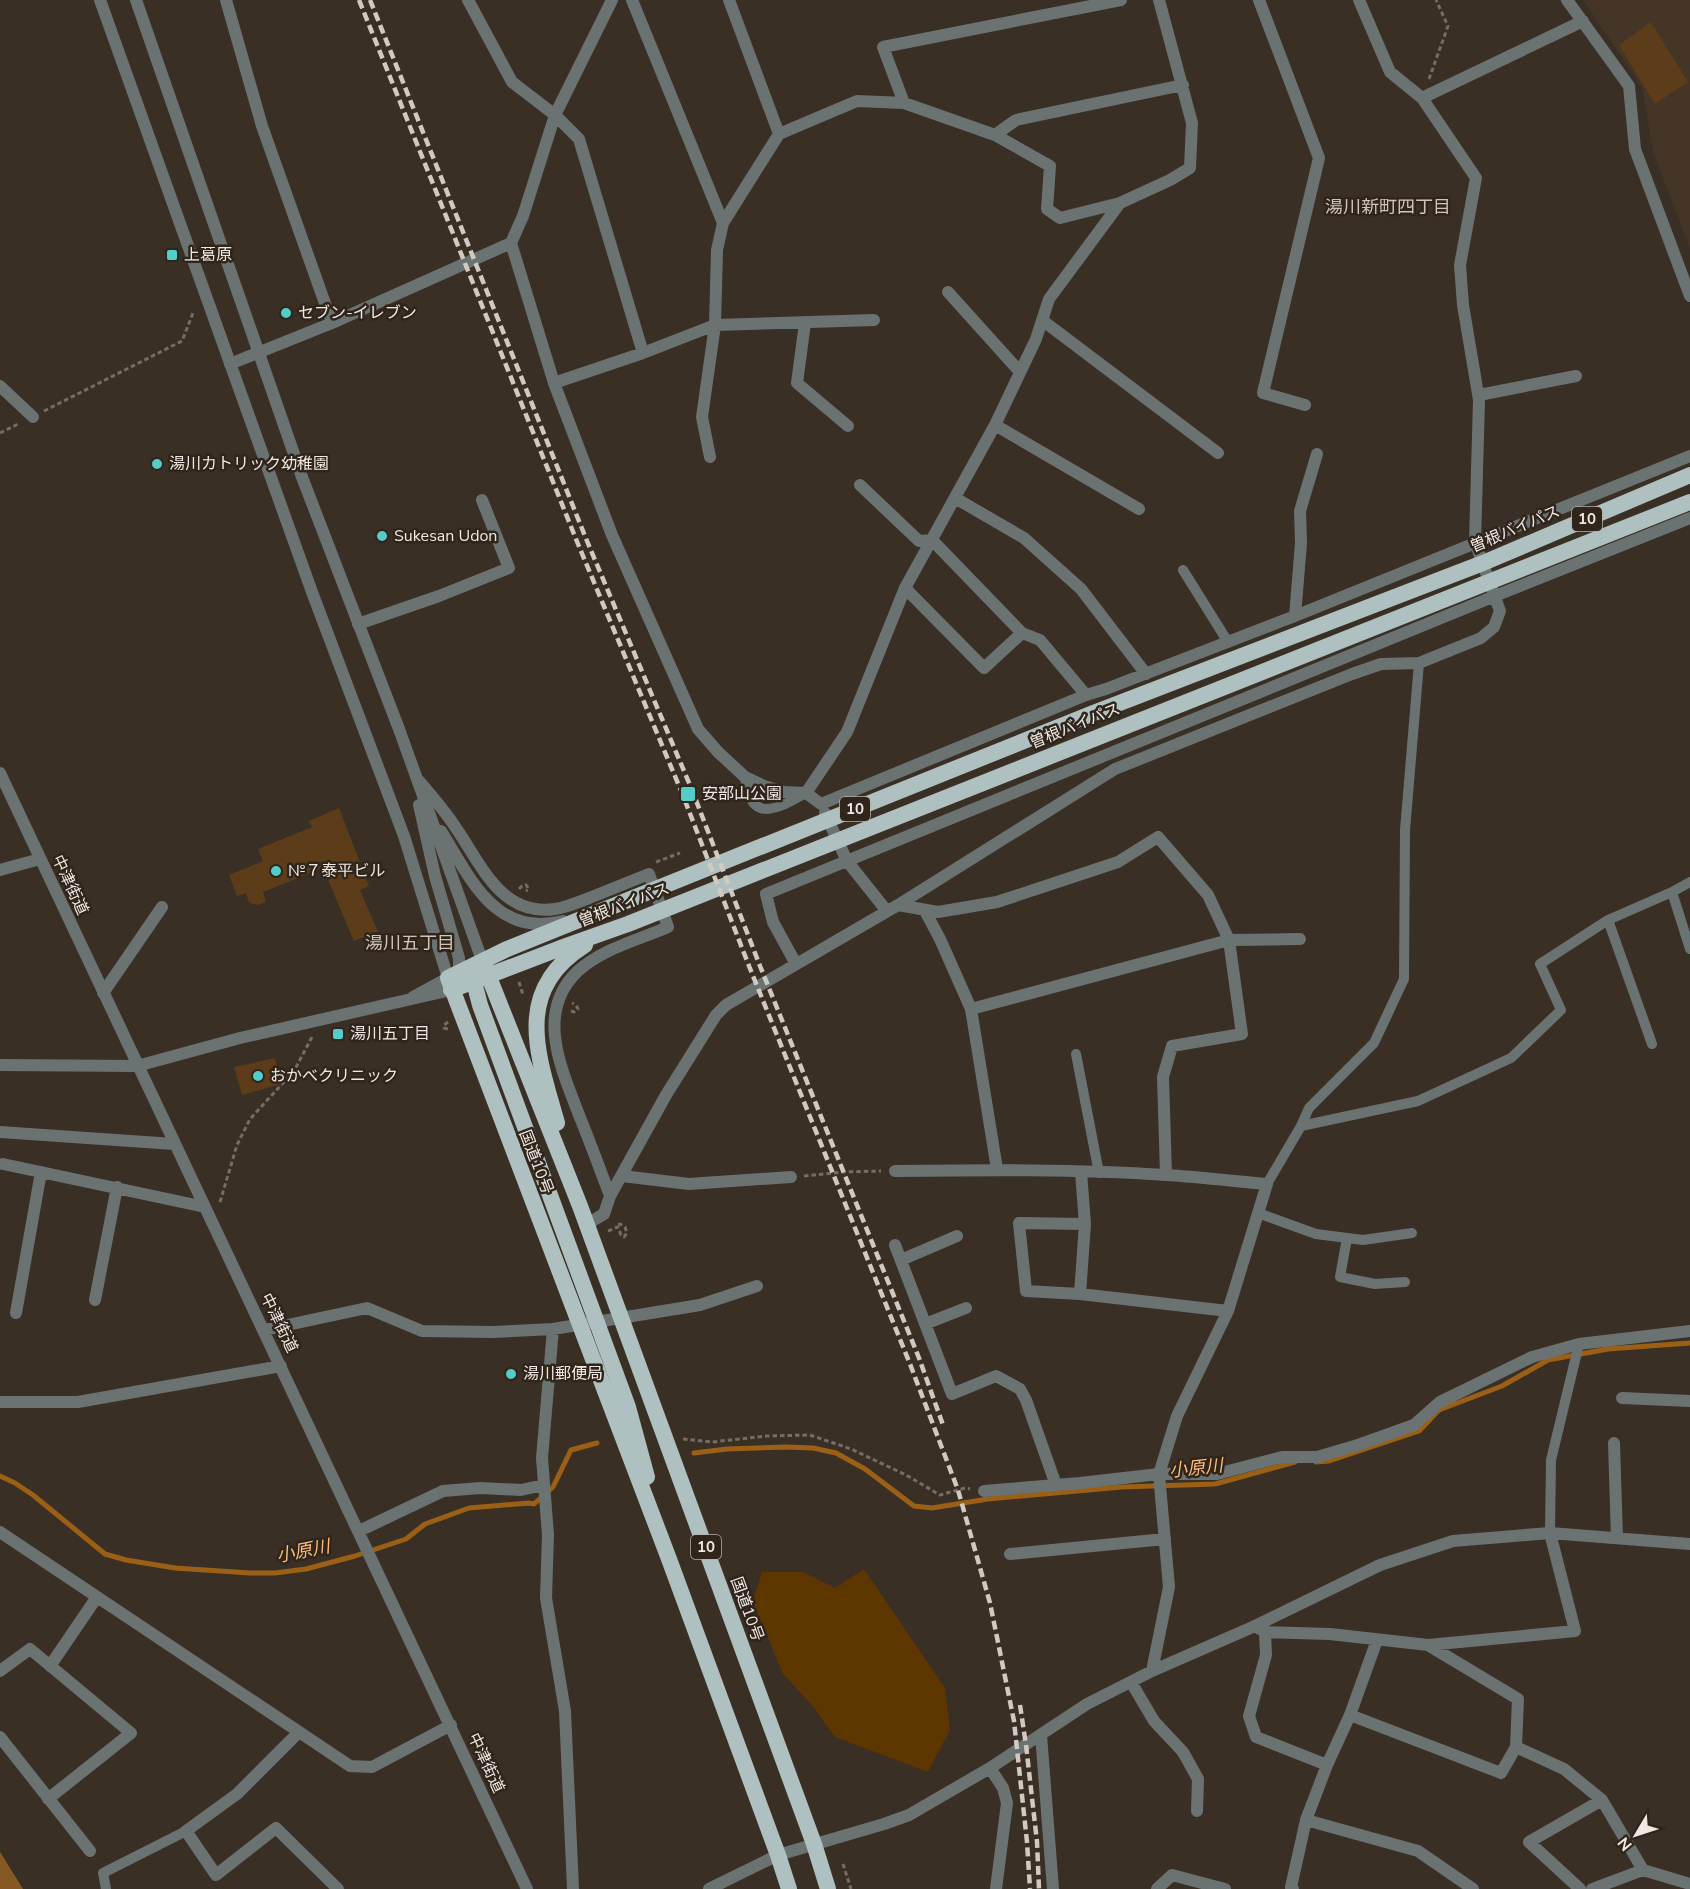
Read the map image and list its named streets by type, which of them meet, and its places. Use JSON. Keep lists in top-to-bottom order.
{
  "streets": {
    "highway": ["10", "曽根バイパス", "国道10号"],
    "street": ["中津街道"]
  },
  "crossings": [
    ["10", "曽根バイパス"],
    ["10", "国道10号"],
    ["曽根バイパス", "国道10号"]
  ],
  "districts": ["湯川新町四丁目", "湯川五丁目"],
  "water": ["小原川"],
  "places": {
    "transit": ["上葛原", "安部山公園", "湯川五丁目"],
    "other": [
      "セブン-イレブン",
      "湯川カトリック幼稚園",
      "Sukesan Udon",
      "№７泰平ビル",
      "おかべクリニック",
      "湯川郵便局"
    ]
  },
  "north": "bottom left"
}
